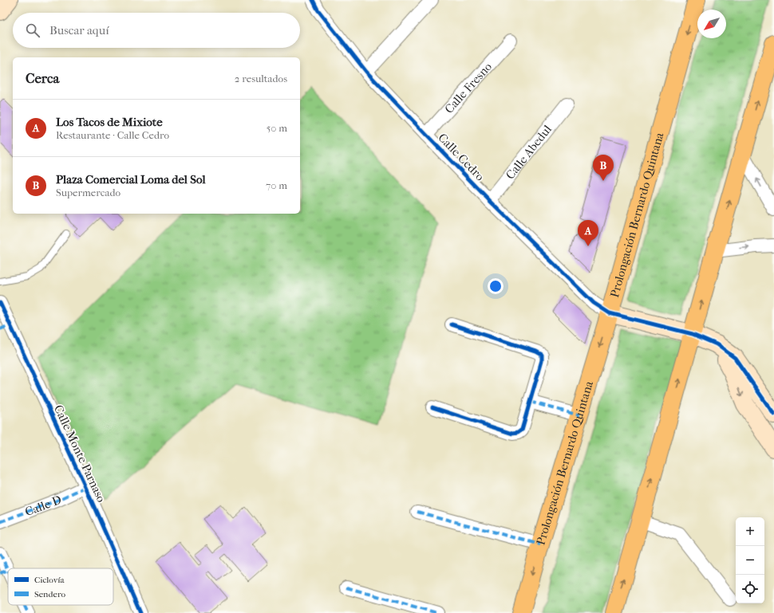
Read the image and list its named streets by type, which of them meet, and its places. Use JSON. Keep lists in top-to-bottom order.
{
  "streets": {
    "main road": ["Prolongación Bernardo Quintana"],
    "street": [
      "Calle Fresno",
      "Calle Abedul",
      "Calle Cedro",
      "Calle Monte Parnaso",
      "Calle D"
    ]
  },
  "crossings": [
    ["Calle Fresno", "Calle Cedro"],
    ["Calle Abedul", "Calle Cedro"],
    ["Calle Cedro", "Prolongación Bernardo Quintana"],
    ["Calle Monte Parnaso", "Calle D"]
  ],
  "legend": ["Ciclovía", "Sendero"],
  "north": "bottom left",
  "page": {
    "search": "Buscar aquí",
    "heading": ["Cerca", "2 resultados"],
    "list": [
      {
        "mark": "A",
        "name": "Los Tacos de Mixiote",
        "note": "Restaurante · Calle Cedro",
        "value": "50 m"
      },
      {
        "mark": "B",
        "name": "Plaza Comercial Loma del Sol",
        "note": "Supermercado",
        "value": "70 m"
      }
    ],
    "pins": ["B", "A"],
    "map_buttons": ["+", "−"]
  }
}
